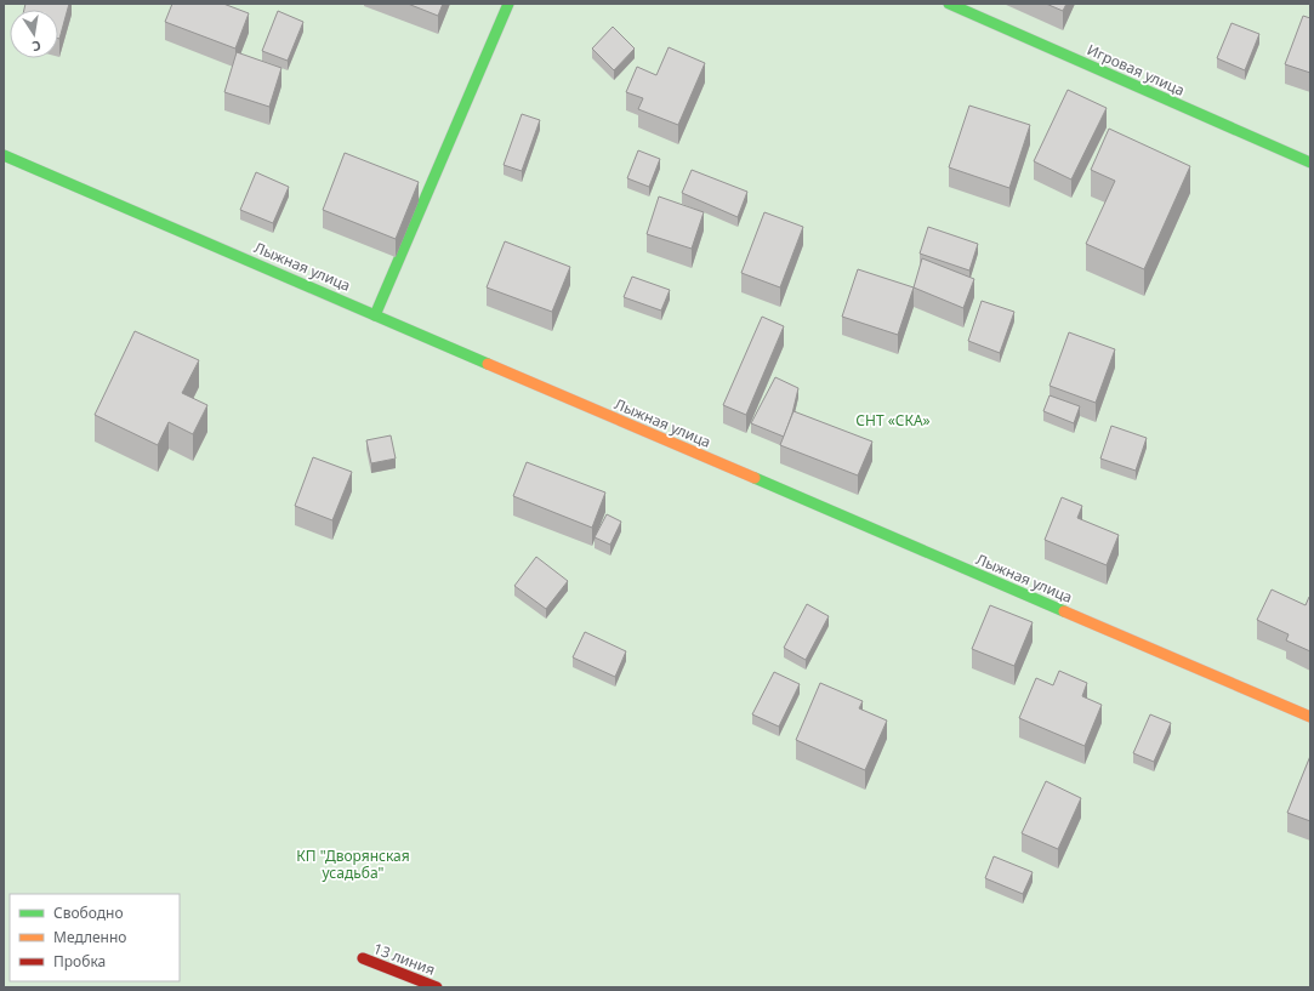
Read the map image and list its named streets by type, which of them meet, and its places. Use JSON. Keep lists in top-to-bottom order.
{
  "streets": {
    "street": ["Игровая улица", "Лыжная улица", "13 линия"]
  },
  "parks": ["СНТ «СКА»", "КП \"Дворянская усадьба\""],
  "legend": ["Свободно", "Медленно", "Пробка"],
  "north": "bottom"
}
